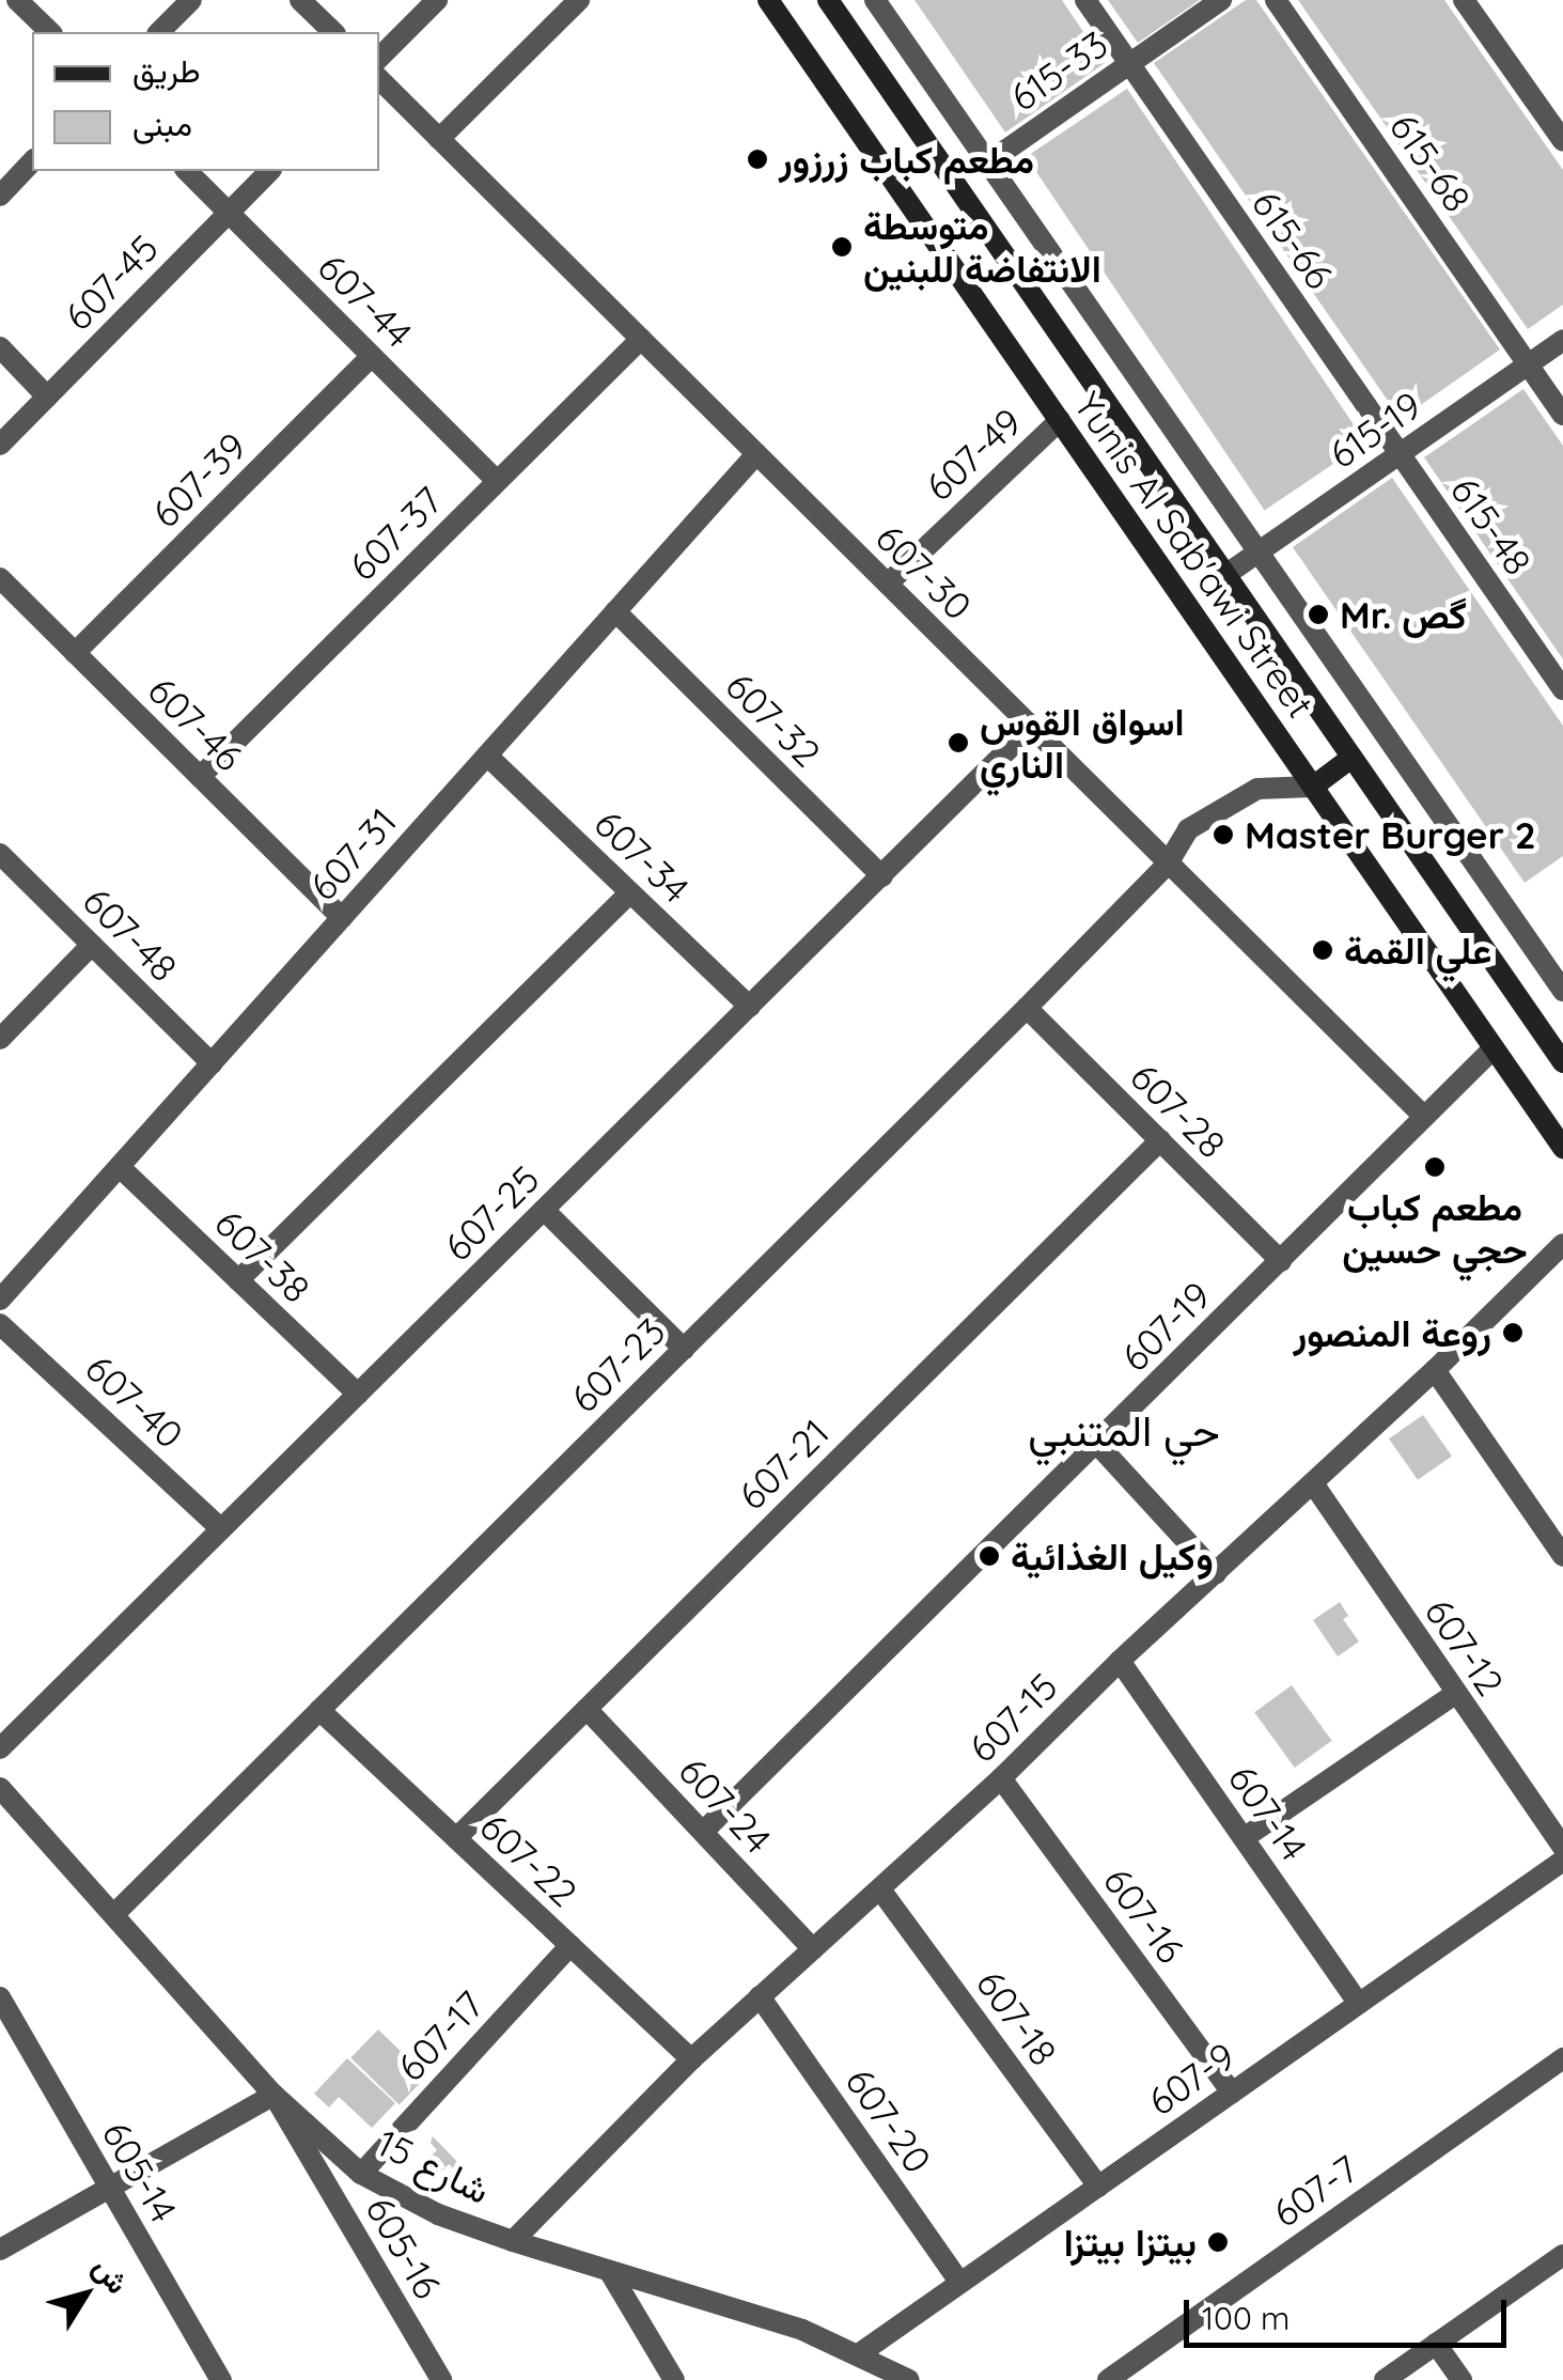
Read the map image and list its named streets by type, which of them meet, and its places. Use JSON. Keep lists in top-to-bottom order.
{
  "streets": {
    "main road": ["Yunis Al Sab'awi Street"],
    "street": [
      "615-33",
      "615-68",
      "615-66",
      "607-45",
      "607-44",
      "615-19",
      "607-49",
      "607-39",
      "615-48",
      "607-37",
      "607-30",
      "607-32",
      "607-46",
      "607-31",
      "607-34",
      "607-48",
      "607-28",
      "607-25",
      "607-38",
      "607-19",
      "607-23",
      "607-40",
      "607-21",
      "607-12",
      "607-15",
      "607-24",
      "607-14",
      "607-22",
      "607-16",
      "607-18",
      "607-17",
      "607-9",
      "607-20",
      "شارع 15",
      "605-14",
      "607-7",
      "605-16"
    ]
  },
  "crossings": [
    ["615-33", "615-66"],
    ["615-68", "615-19"],
    ["615-66", "615-19"],
    ["615-66", "615-48"],
    ["607-45", "607-44"],
    ["607-44", "607-39"],
    ["607-44", "607-37"],
    ["615-19", "615-48"],
    ["615-19", "Yunis Al Sab'awi Street"],
    ["607-49", "Yunis Al Sab'awi Street"],
    ["607-49", "607-30"],
    ["607-39", "607-46"],
    ["607-37", "607-30"],
    ["607-37", "607-46"],
    ["Yunis Al Sab'awi Street", "607-19"],
    ["Yunis Al Sab'awi Street", "607-23"],
    ["607-30", "607-31"],
    ["607-30", "607-25"],
    ["607-30", "607-19"],
    ["607-30", "607-23"],
    ["607-32", "607-31"],
    ["607-32", "607-25"],
    ["607-46", "607-31"],
    ["607-31", "607-34"],
    ["607-31", "607-48"],
    ["607-31", "607-38"],
    ["607-34", "607-25"],
    ["607-28", "607-19"],
    ["607-28", "607-23"],
    ["607-28", "607-21"],
    ["607-25", "607-38"],
    ["607-25", "607-40"],
    ["607-19", "607-24"],
    ["607-23", "607-22"],
    ["607-23", "شارع 15"],
    ["607-21", "607-24"],
    ["607-21", "607-22"],
    ["607-12", "607-15"],
    ["607-15", "607-24"],
    ["607-15", "607-14"],
    ["607-15", "607-22"],
    ["607-15", "607-16"],
    ["607-15", "607-18"],
    ["607-15", "607-20"],
    ["607-15", "شارع 15"],
    ["607-14", "607-9"],
    ["607-22", "607-17"],
    ["607-16", "607-9"],
    ["607-18", "607-9"],
    ["607-17", "شارع 15"],
    ["607-9", "607-20"],
    ["607-9", "شارع 15"],
    ["شارع 15", "605-16"]
  ],
  "districts": ["حي المتنبي"],
  "places": [
    "مطعم كباب زرزور",
    "متوسطة الانتفاضة للبنين",
    "Mr. گص",
    "اسواق القوس الناري",
    "Master Burger 2",
    "علي القمة",
    "مطعم كباب حجي حسين",
    "روعة المنصور",
    "وكيل الغذائية",
    "بيتزا بيتزا"
  ],
  "legend": ["طريق", "مبنى"],
  "scale_bar": "100 m",
  "north": "top right"
}
